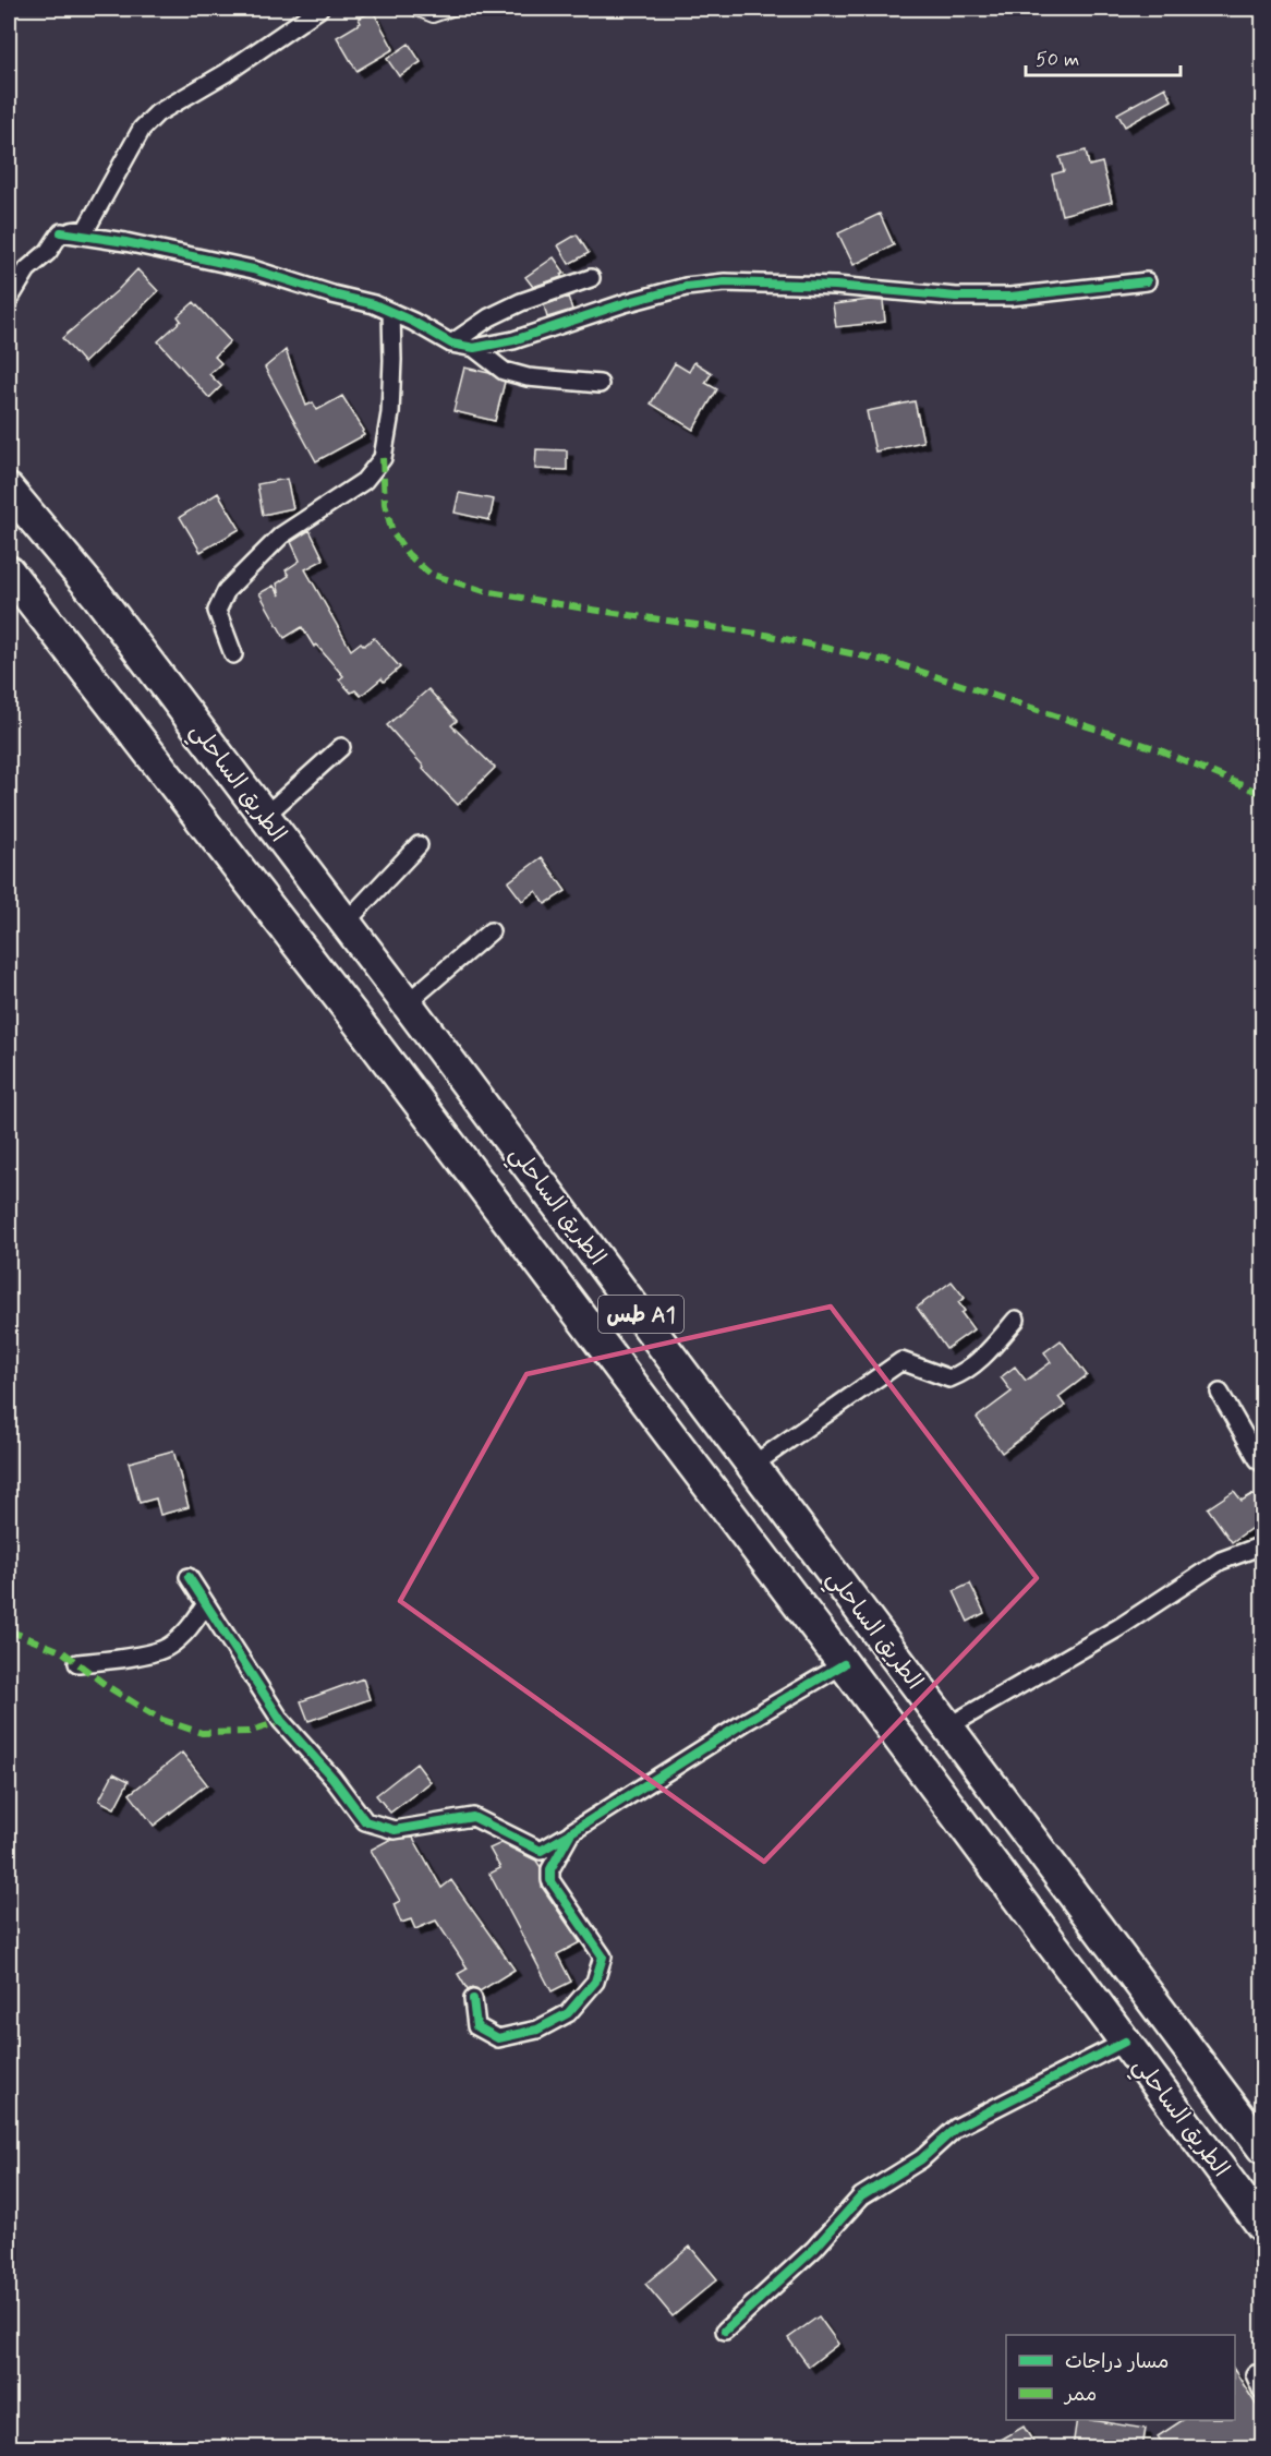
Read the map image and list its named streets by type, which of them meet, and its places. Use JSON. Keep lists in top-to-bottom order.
{
  "streets": {
    "highway": ["الطريق الساحلي", "طس A1"]
  },
  "legend": ["مسار دراجات", "ممر"],
  "scale_bar": "50 m"
}
